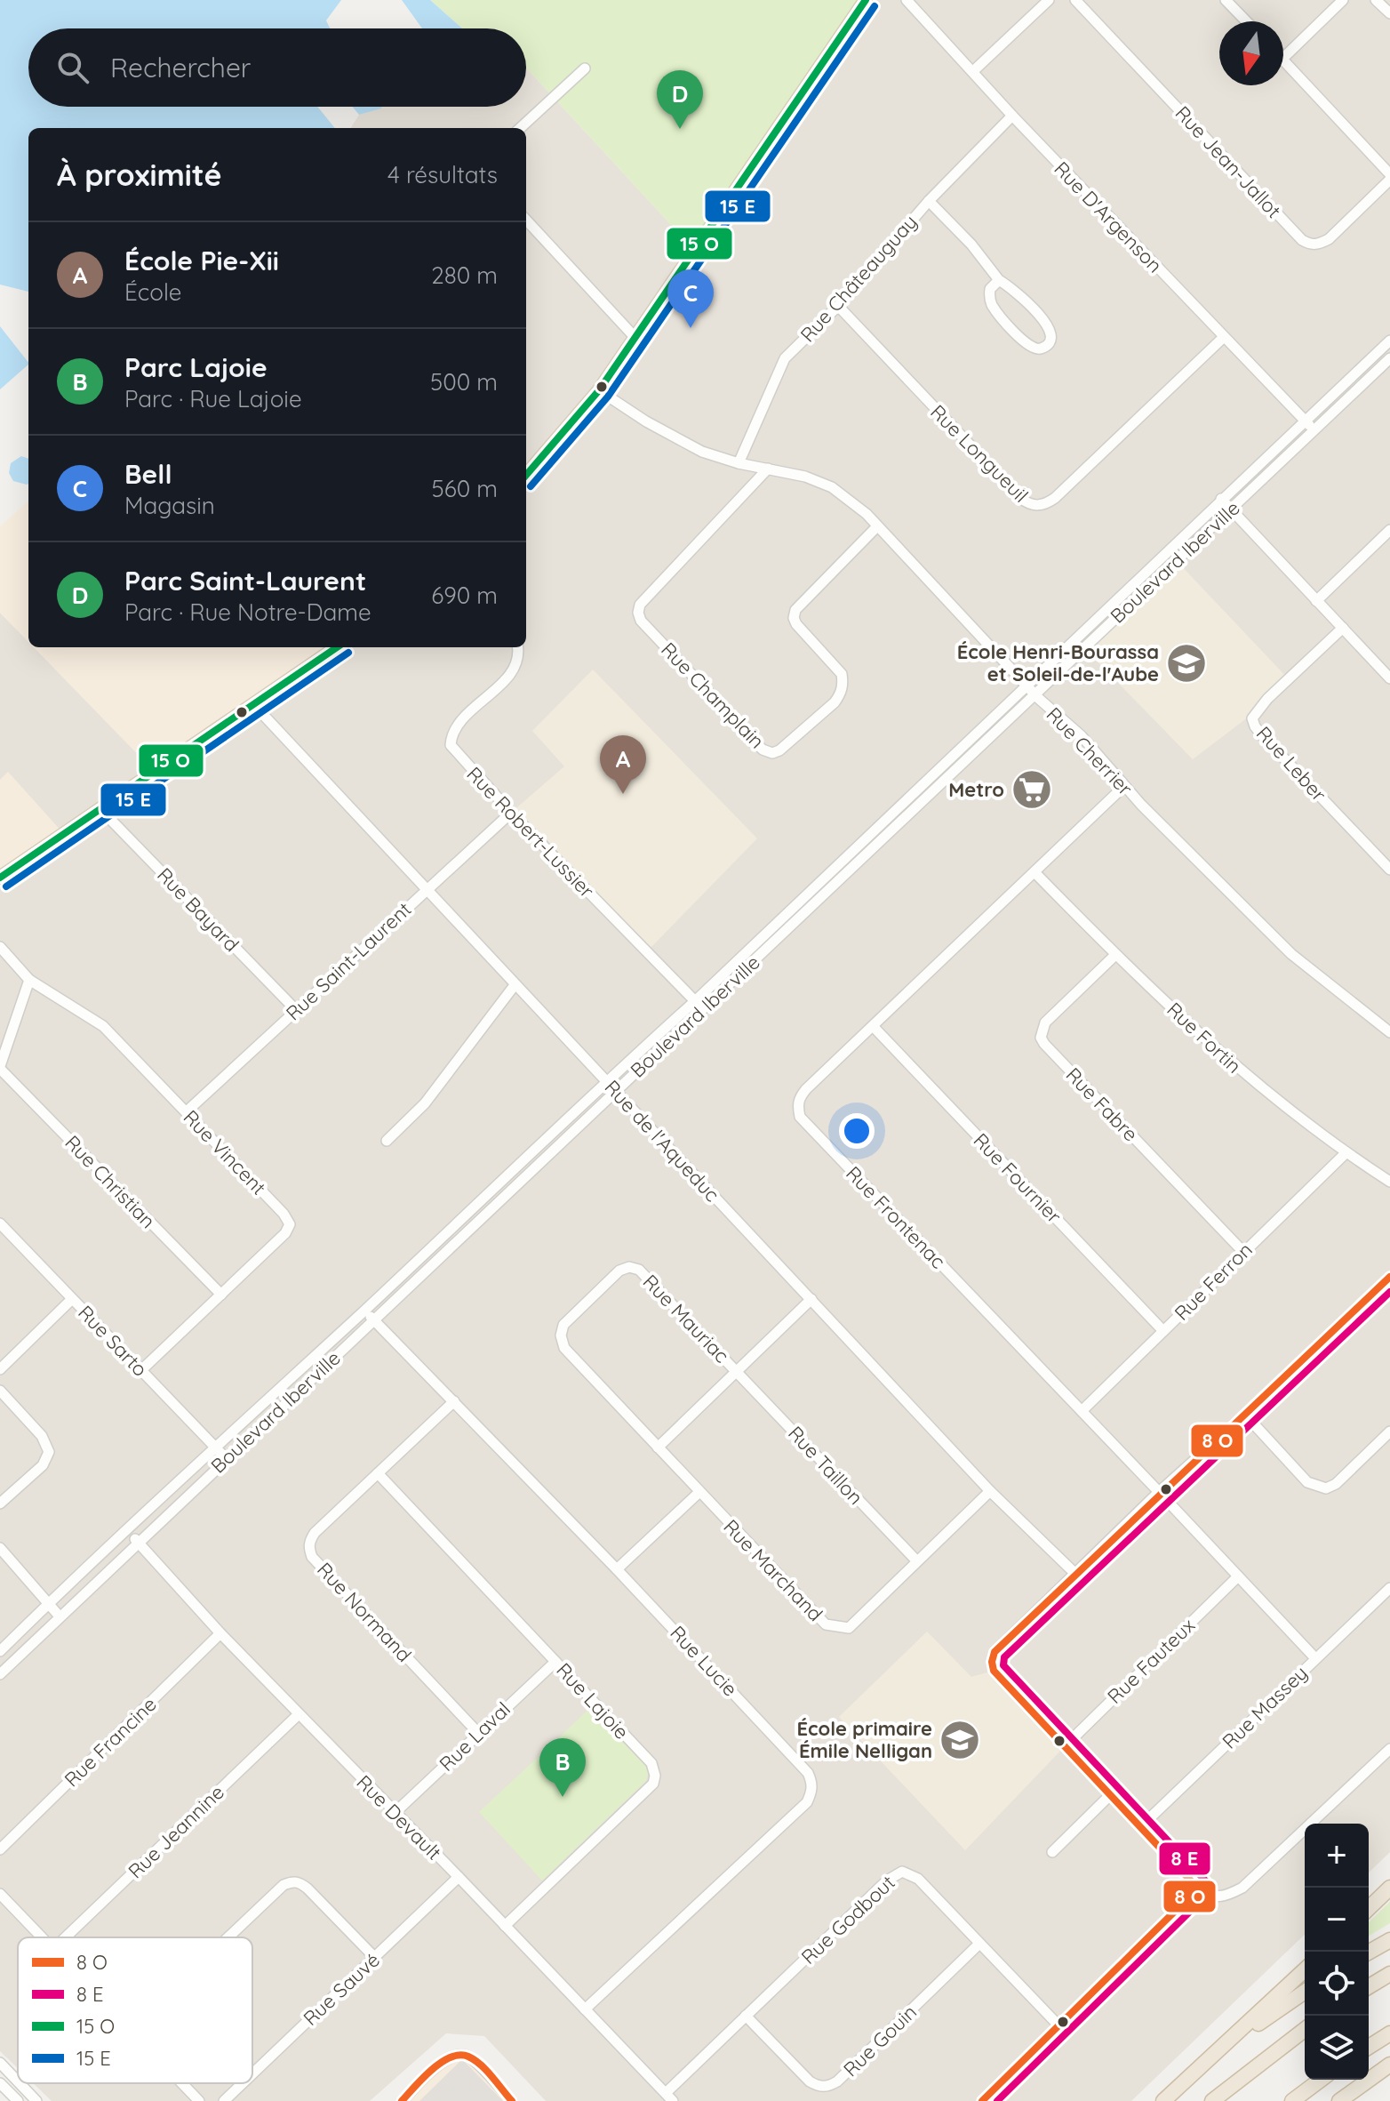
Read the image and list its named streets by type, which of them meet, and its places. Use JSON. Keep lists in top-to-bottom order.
{
  "streets": {
    "street": [
      "Rue Jean-Jallot",
      "Rue D'Argenson",
      "Rue Châteauguay",
      "Rue Longueuil",
      "Boulevard Iberville",
      "Rue Champlain",
      "Rue Cherrier",
      "Rue Leber",
      "Rue Robert-Lussier",
      "Rue Bayard",
      "Rue Saint-Laurent",
      "Rue Fortin",
      "Rue Fabre",
      "Rue de l'Aqueduc",
      "Rue Vincent",
      "Rue Fournier",
      "Rue Christian",
      "Rue Frontenac",
      "Rue Ferron",
      "Rue Mauriac",
      "Rue Sarto",
      "Rue Taillon",
      "Rue Marchand",
      "Rue Normand",
      "Rue Lucie",
      "Rue Fauteux",
      "Rue Lajoie",
      "Rue Massey",
      "Rue Laval",
      "Rue Francine",
      "Rue Devault",
      "Rue Jeannine",
      "Rue Godbout",
      "Rue Sauvé",
      "Rue Gouin"
    ]
  },
  "crossings": [
    ["Rue D'Argenson", "Rue Châteauguay"],
    ["Rue D'Argenson", "Rue Longueuil"],
    ["Rue D'Argenson", "Boulevard Iberville"],
    ["Rue Châteauguay", "Rue Longueuil"],
    ["Rue Châteauguay", "Rue Cherrier"],
    ["Boulevard Iberville", "Rue Cherrier"],
    ["Boulevard Iberville", "Rue Robert-Lussier"],
    ["Boulevard Iberville", "Rue de l'Aqueduc"],
    ["Boulevard Iberville", "Rue Sarto"],
    ["Boulevard Iberville", "Rue Lucie"],
    ["Boulevard Iberville", "Rue Devault"],
    ["Rue Champlain", "Rue Cherrier"],
    ["Rue Cherrier", "Rue Frontenac"],
    ["Rue Robert-Lussier", "Rue Saint-Laurent"],
    ["Rue Bayard", "Rue Saint-Laurent"],
    ["Rue Saint-Laurent", "Rue de l'Aqueduc"],
    ["Rue Saint-Laurent", "Rue Vincent"],
    ["Rue Fortin", "Rue Fabre"],
    ["Rue Fortin", "Rue Frontenac"],
    ["Rue Fortin", "Rue Ferron"],
    ["Rue Fabre", "Rue Ferron"],
    ["Rue de l'Aqueduc", "Rue Marchand"],
    ["Rue Vincent", "Rue Christian"],
    ["Rue Vincent", "Rue Sarto"],
    ["Rue Fournier", "Rue Frontenac"],
    ["Rue Fournier", "Rue Ferron"],
    ["Rue Frontenac", "Rue Ferron"],
    ["Rue Frontenac", "Rue Fauteux"],
    ["Rue Frontenac", "Rue Massey"],
    ["Rue Mauriac", "Rue Taillon"],
    ["Rue Mauriac", "Rue Marchand"],
    ["Rue Taillon", "Rue Marchand"],
    ["Rue Normand", "Rue Lucie"],
    ["Rue Normand", "Rue Lajoie"],
    ["Rue Normand", "Rue Laval"],
    ["Rue Lucie", "Rue Devault"],
    ["Rue Lajoie", "Rue Laval"],
    ["Rue Lajoie", "Rue Devault"],
    ["Rue Laval", "Rue Devault"],
    ["Rue Francine", "Rue Devault"],
    ["Rue Devault", "Rue Jeannine"],
    ["Rue Devault", "Rue Godbout"],
    ["Rue Devault", "Rue Sauvé"],
    ["Rue Godbout", "Rue Gouin"]
  ],
  "places": {
    "school or university": ["École Henri-Bourassa et Soleil-de-l'Aube", "École primaire Émile Nelligan"],
    "supermarket": ["Metro"]
  },
  "legend": [
    "8 O",
    "8 E",
    "15 O",
    "15 E"
  ],
  "north": "bottom",
  "page": {
    "search": "Rechercher",
    "pins": [
      "D",
      "C",
      "A",
      "B"
    ],
    "heading": ["À proximité", "4 résultats"],
    "list": [
      {
        "mark": "A",
        "name": "École Pie-Xii",
        "note": "École",
        "value": "280 m"
      },
      {
        "mark": "B",
        "name": "Parc Lajoie",
        "note": "Parc · Rue Lajoie",
        "value": "500 m"
      },
      {
        "mark": "C",
        "name": "Bell",
        "note": "Magasin",
        "value": "560 m"
      },
      {
        "mark": "D",
        "name": "Parc Saint-Laurent",
        "note": "Parc · Rue Notre-Dame",
        "value": "690 m"
      }
    ],
    "map_buttons": ["+", "−"]
  }
}
